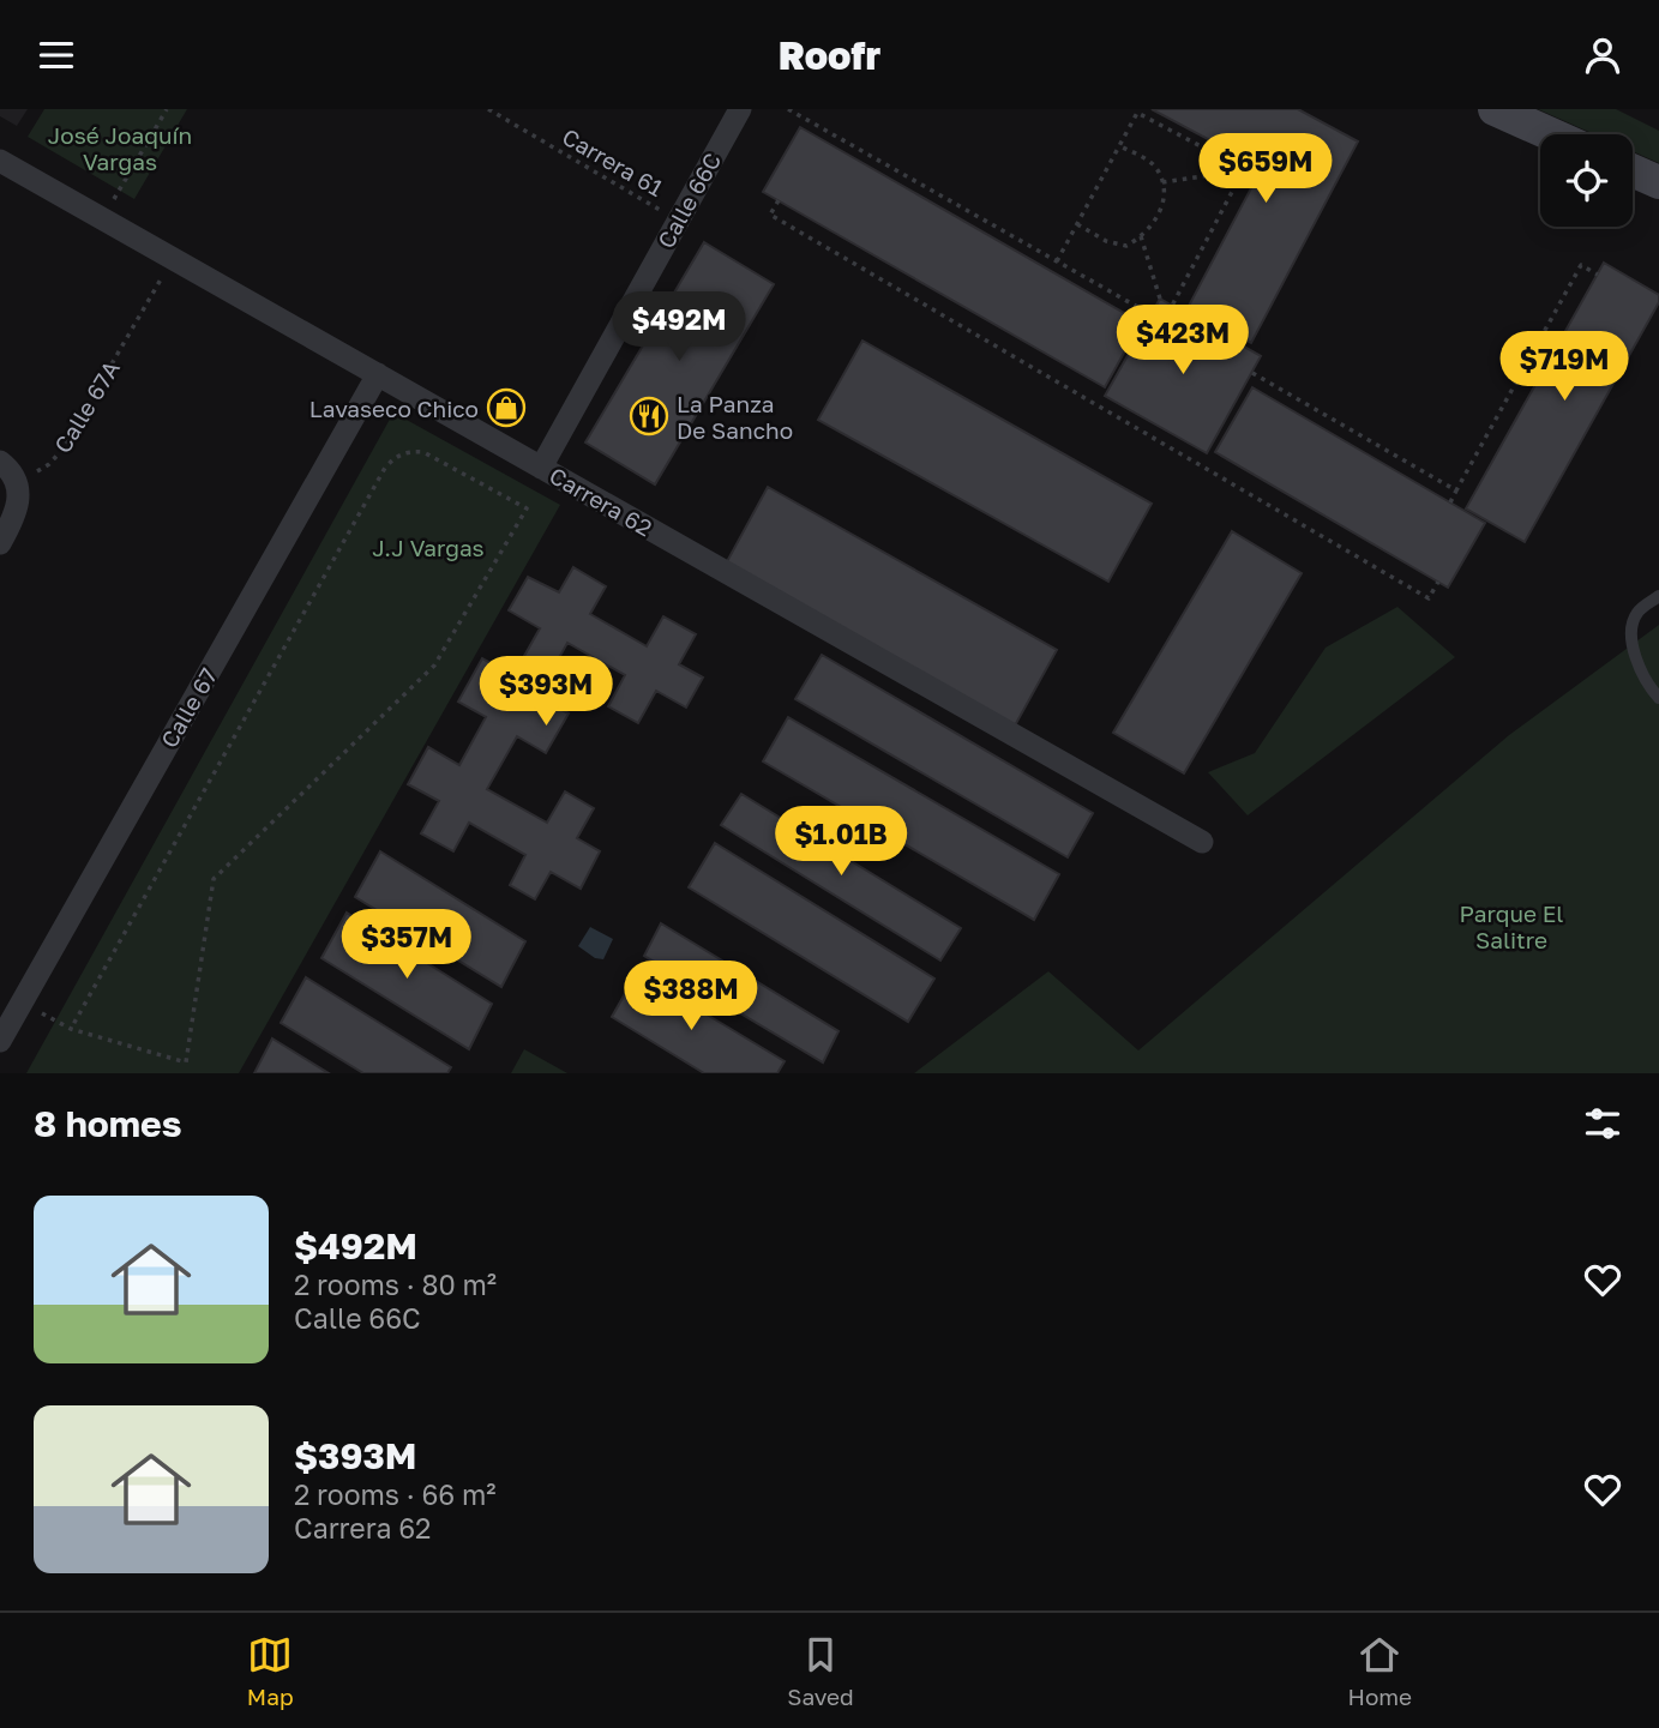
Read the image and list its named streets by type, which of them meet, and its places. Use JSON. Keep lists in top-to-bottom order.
{
  "streets": {
    "street": ["Calle 66C", "Carrera 62", "Calle 67"],
    "path": ["Carrera 61", "Calle 67A"]
  },
  "crossings": [
    ["Carrera 61", "Calle 66C"],
    ["Calle 66C", "Carrera 62"],
    ["Calle 67A", "Carrera 62"],
    ["Carrera 62", "Calle 67"]
  ],
  "parks": ["José Joaquín Vargas", "J.J Vargas", "Parque El Salitre"],
  "places": {
    "shop": ["Lavaseco Chico"],
    "restaurant": ["La Panza De Sancho"]
  },
  "page": {
    "header": "Roofr",
    "price": [
      "$659M",
      "$492M",
      "$423M",
      "$719M",
      "$393M",
      "$1.01B",
      "$357M",
      "$388M"
    ],
    "heading": "8 homes",
    "list": [
      {
        "name": "$492M",
        "note": "2 rooms · 80 m² · Calle 66C"
      },
      {
        "name": "$393M",
        "note": "2 rooms · 66 m² · Carrera 62"
      }
    ],
    "tabs": ["Map", "Saved", "Home"]
  }
}
